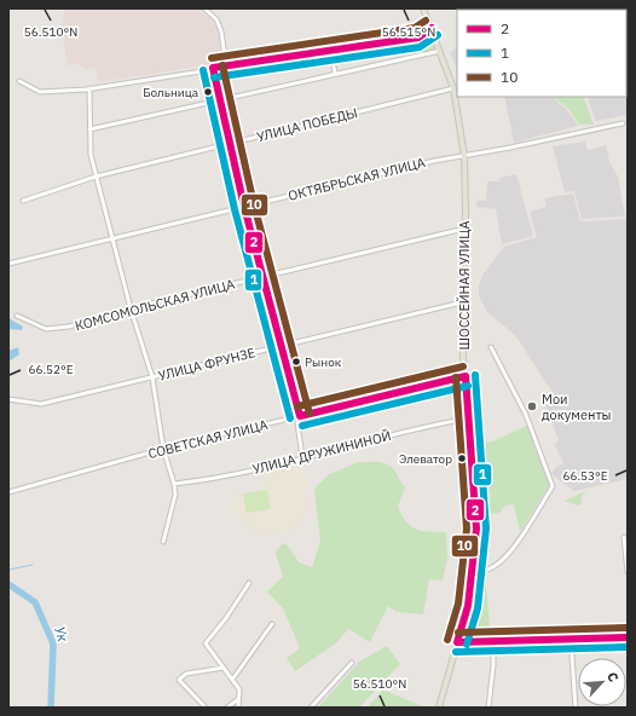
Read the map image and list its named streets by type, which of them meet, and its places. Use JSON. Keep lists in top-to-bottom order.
{
  "streets": {
    "main road": ["ШОССЕЙНАЯ УЛИЦА"],
    "street": [
      "УЛИЦА ПОБЕДЫ",
      "ОКТЯБРЬСКАЯ УЛИЦА",
      "КОМСОМОЛЬСКАЯ УЛИЦА",
      "УЛИЦА ФРУНЗЕ",
      "СОВЕТСКАЯ УЛИЦА",
      "УЛИЦА ДРУЖИНИНОЙ"
    ]
  },
  "crossings": [
    ["УЛИЦА ПОБЕДЫ", "ШОССЕЙНАЯ УЛИЦА"],
    ["ОКТЯБРЬСКАЯ УЛИЦА", "ШОССЕЙНАЯ УЛИЦА"],
    ["ШОССЕЙНАЯ УЛИЦА", "КОМСОМОЛЬСКАЯ УЛИЦА"],
    ["ШОССЕЙНАЯ УЛИЦА", "УЛИЦА ФРУНЗЕ"],
    ["ШОССЕЙНАЯ УЛИЦА", "СОВЕТСКАЯ УЛИЦА"],
    ["ШОССЕЙНАЯ УЛИЦА", "УЛИЦА ДРУЖИНИНОЙ"]
  ],
  "water": ["Ук"],
  "places": [
    "Больница",
    "Рынок",
    "Мои документы",
    "Элеватор"
  ],
  "lines": ["transit line 10", "transit line 2", "transit line 1"],
  "legend": ["2", "1", "10"],
  "north": "top right",
  "coordinates": [
    "56.510°N",
    "56.515°N",
    "66.52°E",
    "66.53°E"
  ]
}
